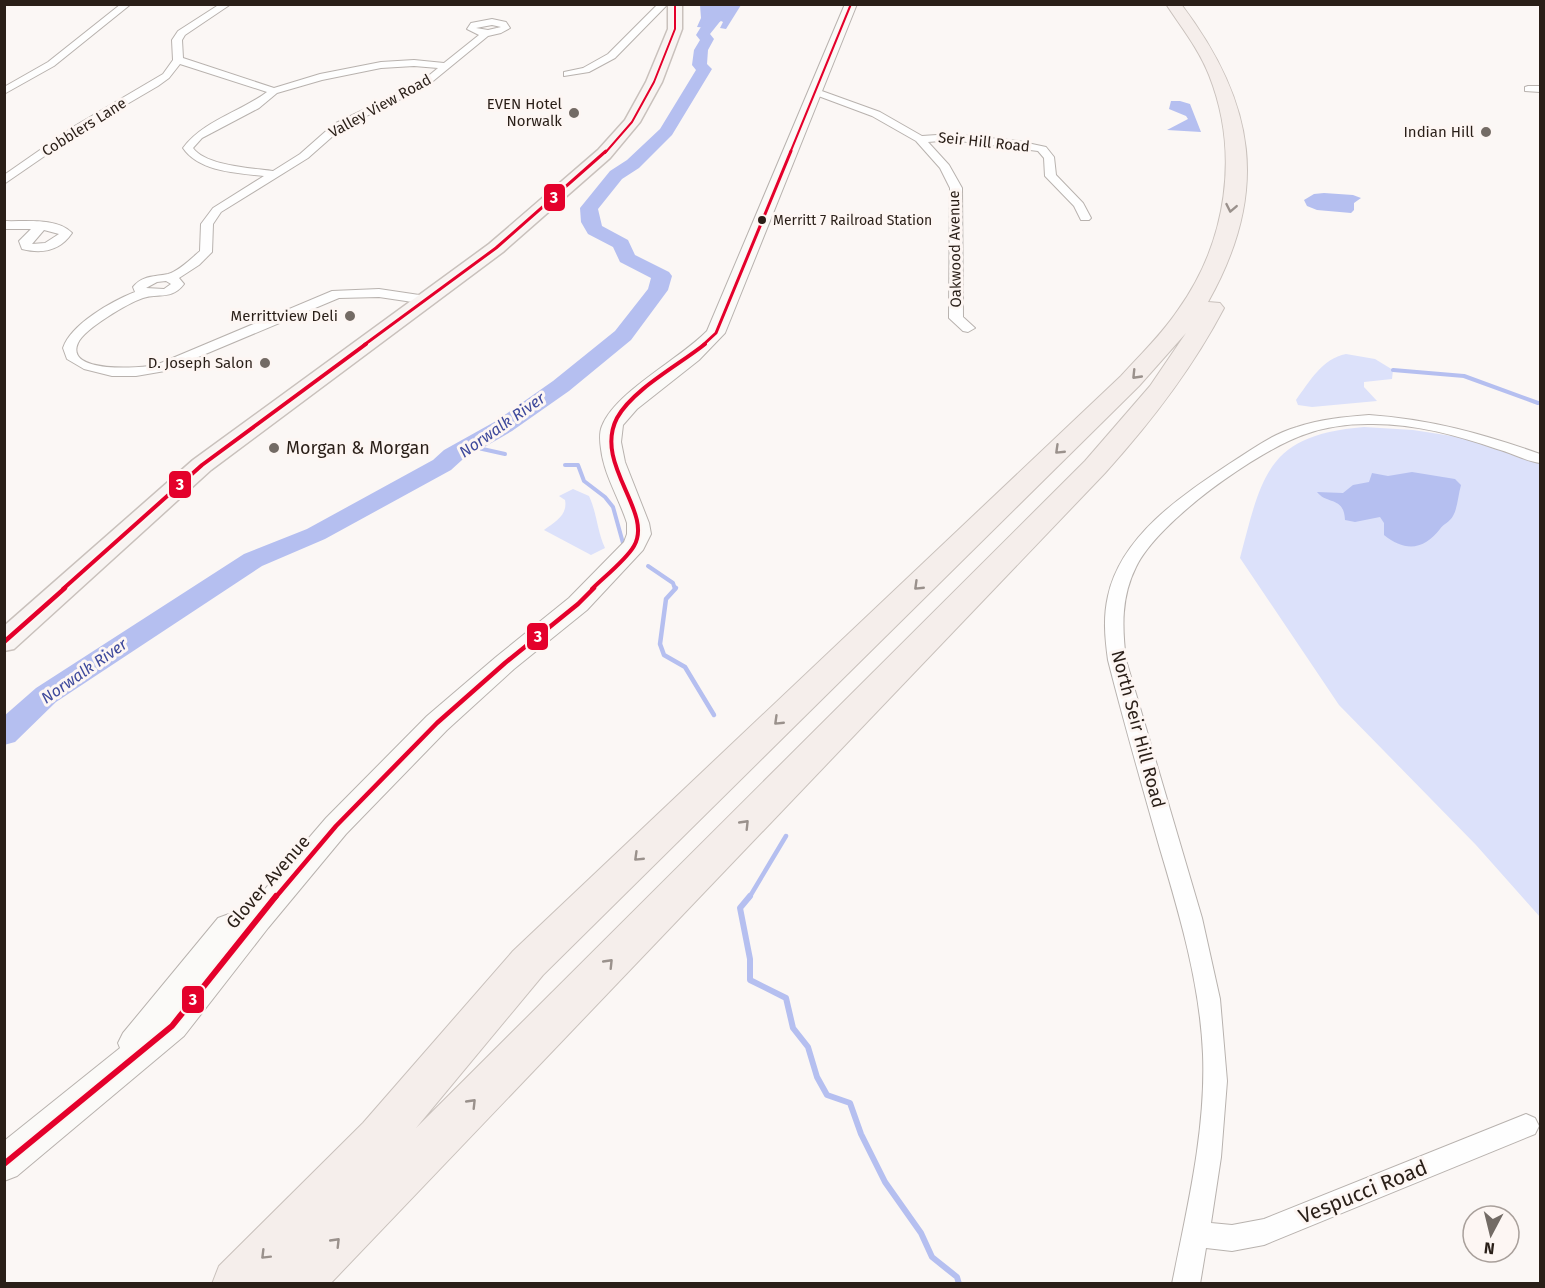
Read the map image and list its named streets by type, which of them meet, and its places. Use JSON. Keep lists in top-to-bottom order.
{
  "streets": {
    "street": [
      "Valley View Road",
      "Cobblers Lane",
      "Seir Hill Road",
      "Oakwood Avenue",
      "North Seir Hill Road",
      "Glover Avenue",
      "Vespucci Road"
    ]
  },
  "crossings": [
    ["Seir Hill Road", "Oakwood Avenue"],
    ["Seir Hill Road", "Glover Avenue"],
    ["North Seir Hill Road", "Vespucci Road"]
  ],
  "water": ["Norwalk River"],
  "places": [
    "EVEN Hotel Norwalk",
    "Indian Hill",
    "Merritt 7 Railroad Station",
    "Merrittview Deli",
    "D. Joseph Salon",
    "Morgan & Morgan"
  ],
  "lines": ["transit line 3"],
  "north": "bottom"
}
